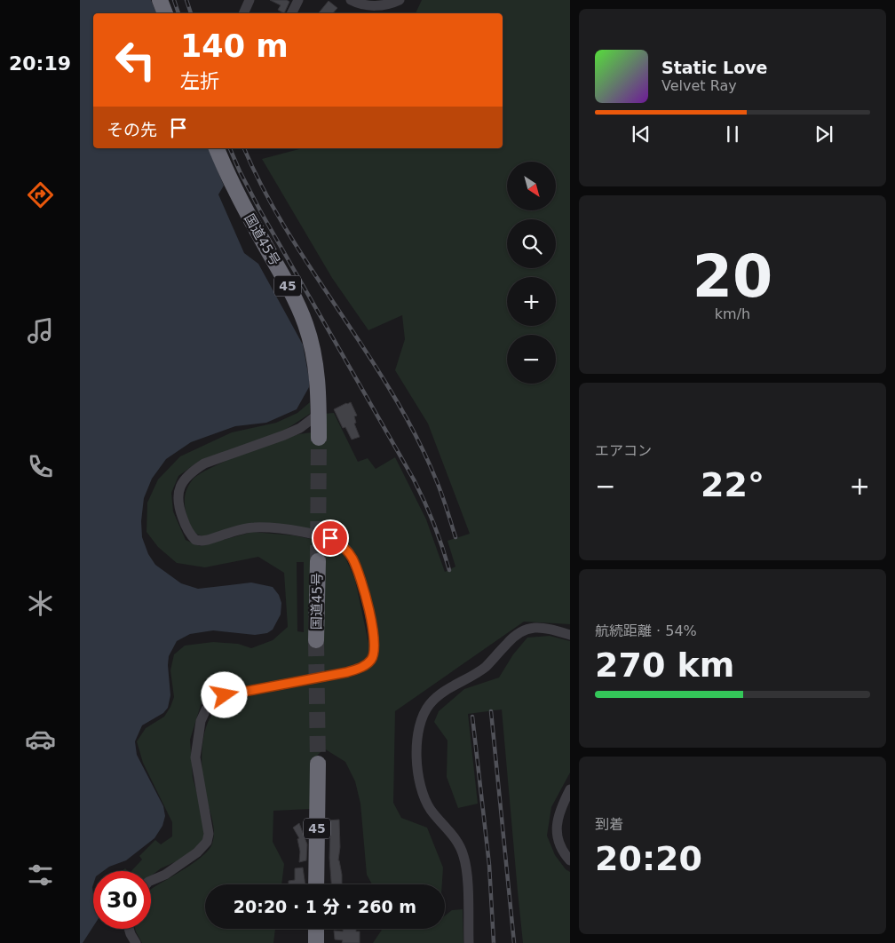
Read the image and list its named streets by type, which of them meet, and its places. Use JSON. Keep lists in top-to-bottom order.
{
  "streets": {
    "highway": ["国道45号", "45"]
  },
  "north": "bottom right",
  "page": {
    "tabs": "20:19",
    "turn": ["140 m", "左折"],
    "song": ["Static Love", "Velvet Ray"],
    "then": "その先",
    "map_buttons": ["+", "−"],
    "tile": [
      ["20", "km/h"],
      "エアコン",
      ["航続距離 · 54%", "270 km"],
      ["到着", "20:20"]
    ],
    "heat": ["−", "22°", "+"],
    "limit": "30",
    "trip": "20:20 · 1 分 · 260 m"
  }
}
